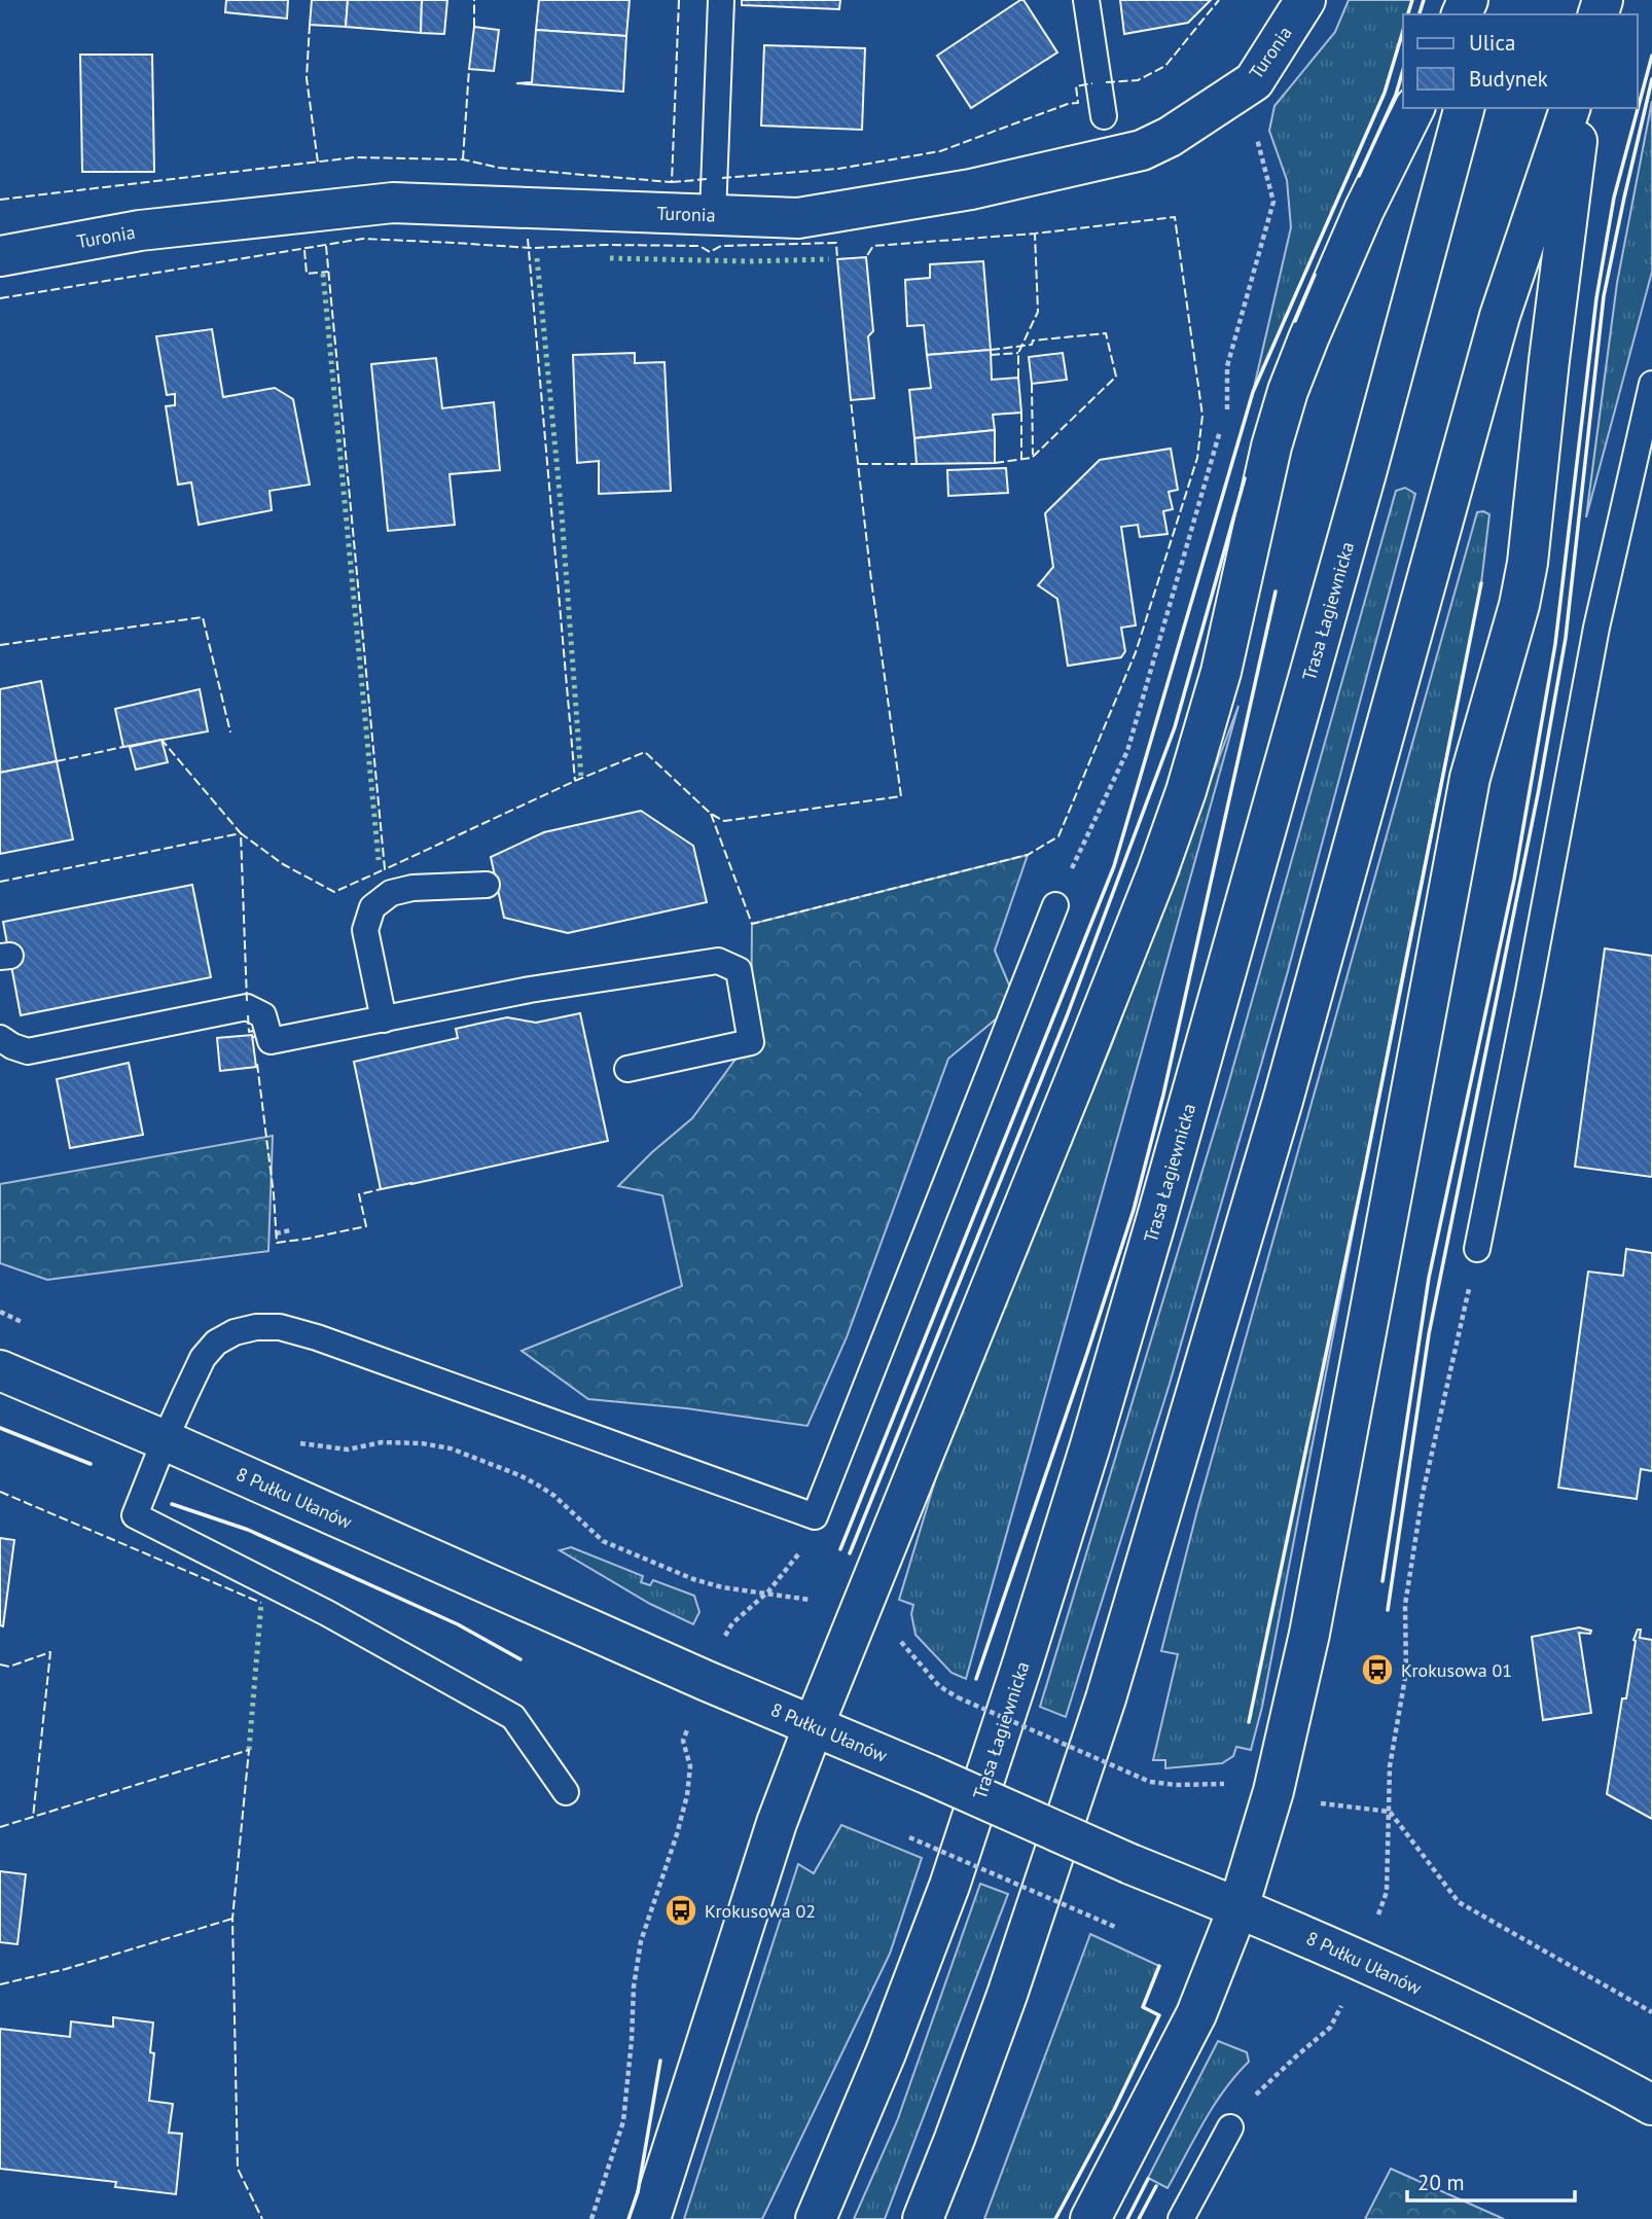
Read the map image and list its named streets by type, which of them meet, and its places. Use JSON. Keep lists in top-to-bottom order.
{
  "streets": {
    "main road": ["Turonia", "Trasa Łagiewnicka", "8 Pułku Ułanów"]
  },
  "places": {
    "bus stop": ["Krokusowa 01", "Krokusowa 02"]
  },
  "legend": ["Ulica", "Budynek"],
  "scale_bar": "20 m"
}
